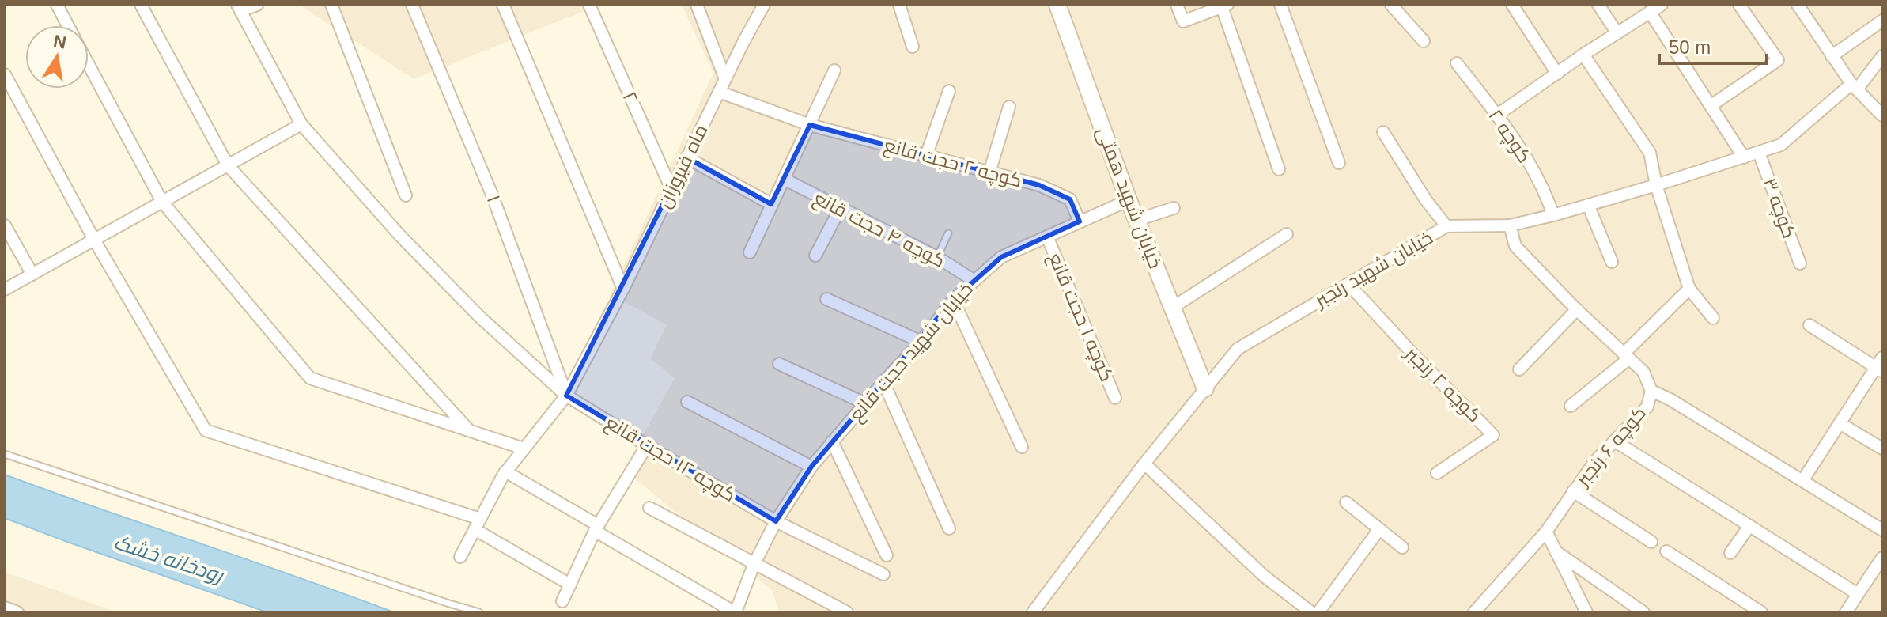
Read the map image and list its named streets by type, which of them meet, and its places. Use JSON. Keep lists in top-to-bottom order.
{
  "streets": {
    "street": [
      "۲",
      "کوچه ۲",
      "کوچه ۲ حجت قانع",
      "ماه فیروزان",
      "خیابان شهید همتی",
      "۱",
      "کوچه ۳",
      "کوچه ۴ حجت قانع",
      "خیابان شهید رنجبر",
      "کوچه ۱ حجت قانع",
      "خیابان شهید حجت قانع",
      "کوچه ۲ رنجبر",
      "کوچه ۶ رنجبر",
      "کوچه ۱۲ حجت قانع"
    ]
  },
  "crossings": [
    ["۲", "ماه فیروزان"],
    ["کوچه ۲", "خیابان شهید رنجبر"],
    ["کوچه ۲ حجت قانع", "ماه فیروزان"],
    ["کوچه ۲ حجت قانع", "خیابان شهید حجت قانع"],
    ["ماه فیروزان", "۱"],
    ["ماه فیروزان", "کوچه ۱۲ حجت قانع"],
    ["خیابان شهید همتی", "خیابان شهید رنجبر"],
    ["خیابان شهید همتی", "خیابان شهید حجت قانع"],
    ["۱", "کوچه ۱۲ حجت قانع"],
    ["کوچه ۳", "خیابان شهید رنجبر"],
    ["کوچه ۴ حجت قانع", "خیابان شهید حجت قانع"],
    ["خیابان شهید رنجبر", "کوچه ۲ رنجبر"],
    ["خیابان شهید رنجبر", "کوچه ۶ رنجبر"],
    ["کوچه ۱ حجت قانع", "خیابان شهید حجت قانع"],
    ["خیابان شهید حجت قانع", "کوچه ۱۲ حجت قانع"]
  ],
  "water": ["رودخانه خشک"],
  "scale_bar": "50 m",
  "north": "top"
}
